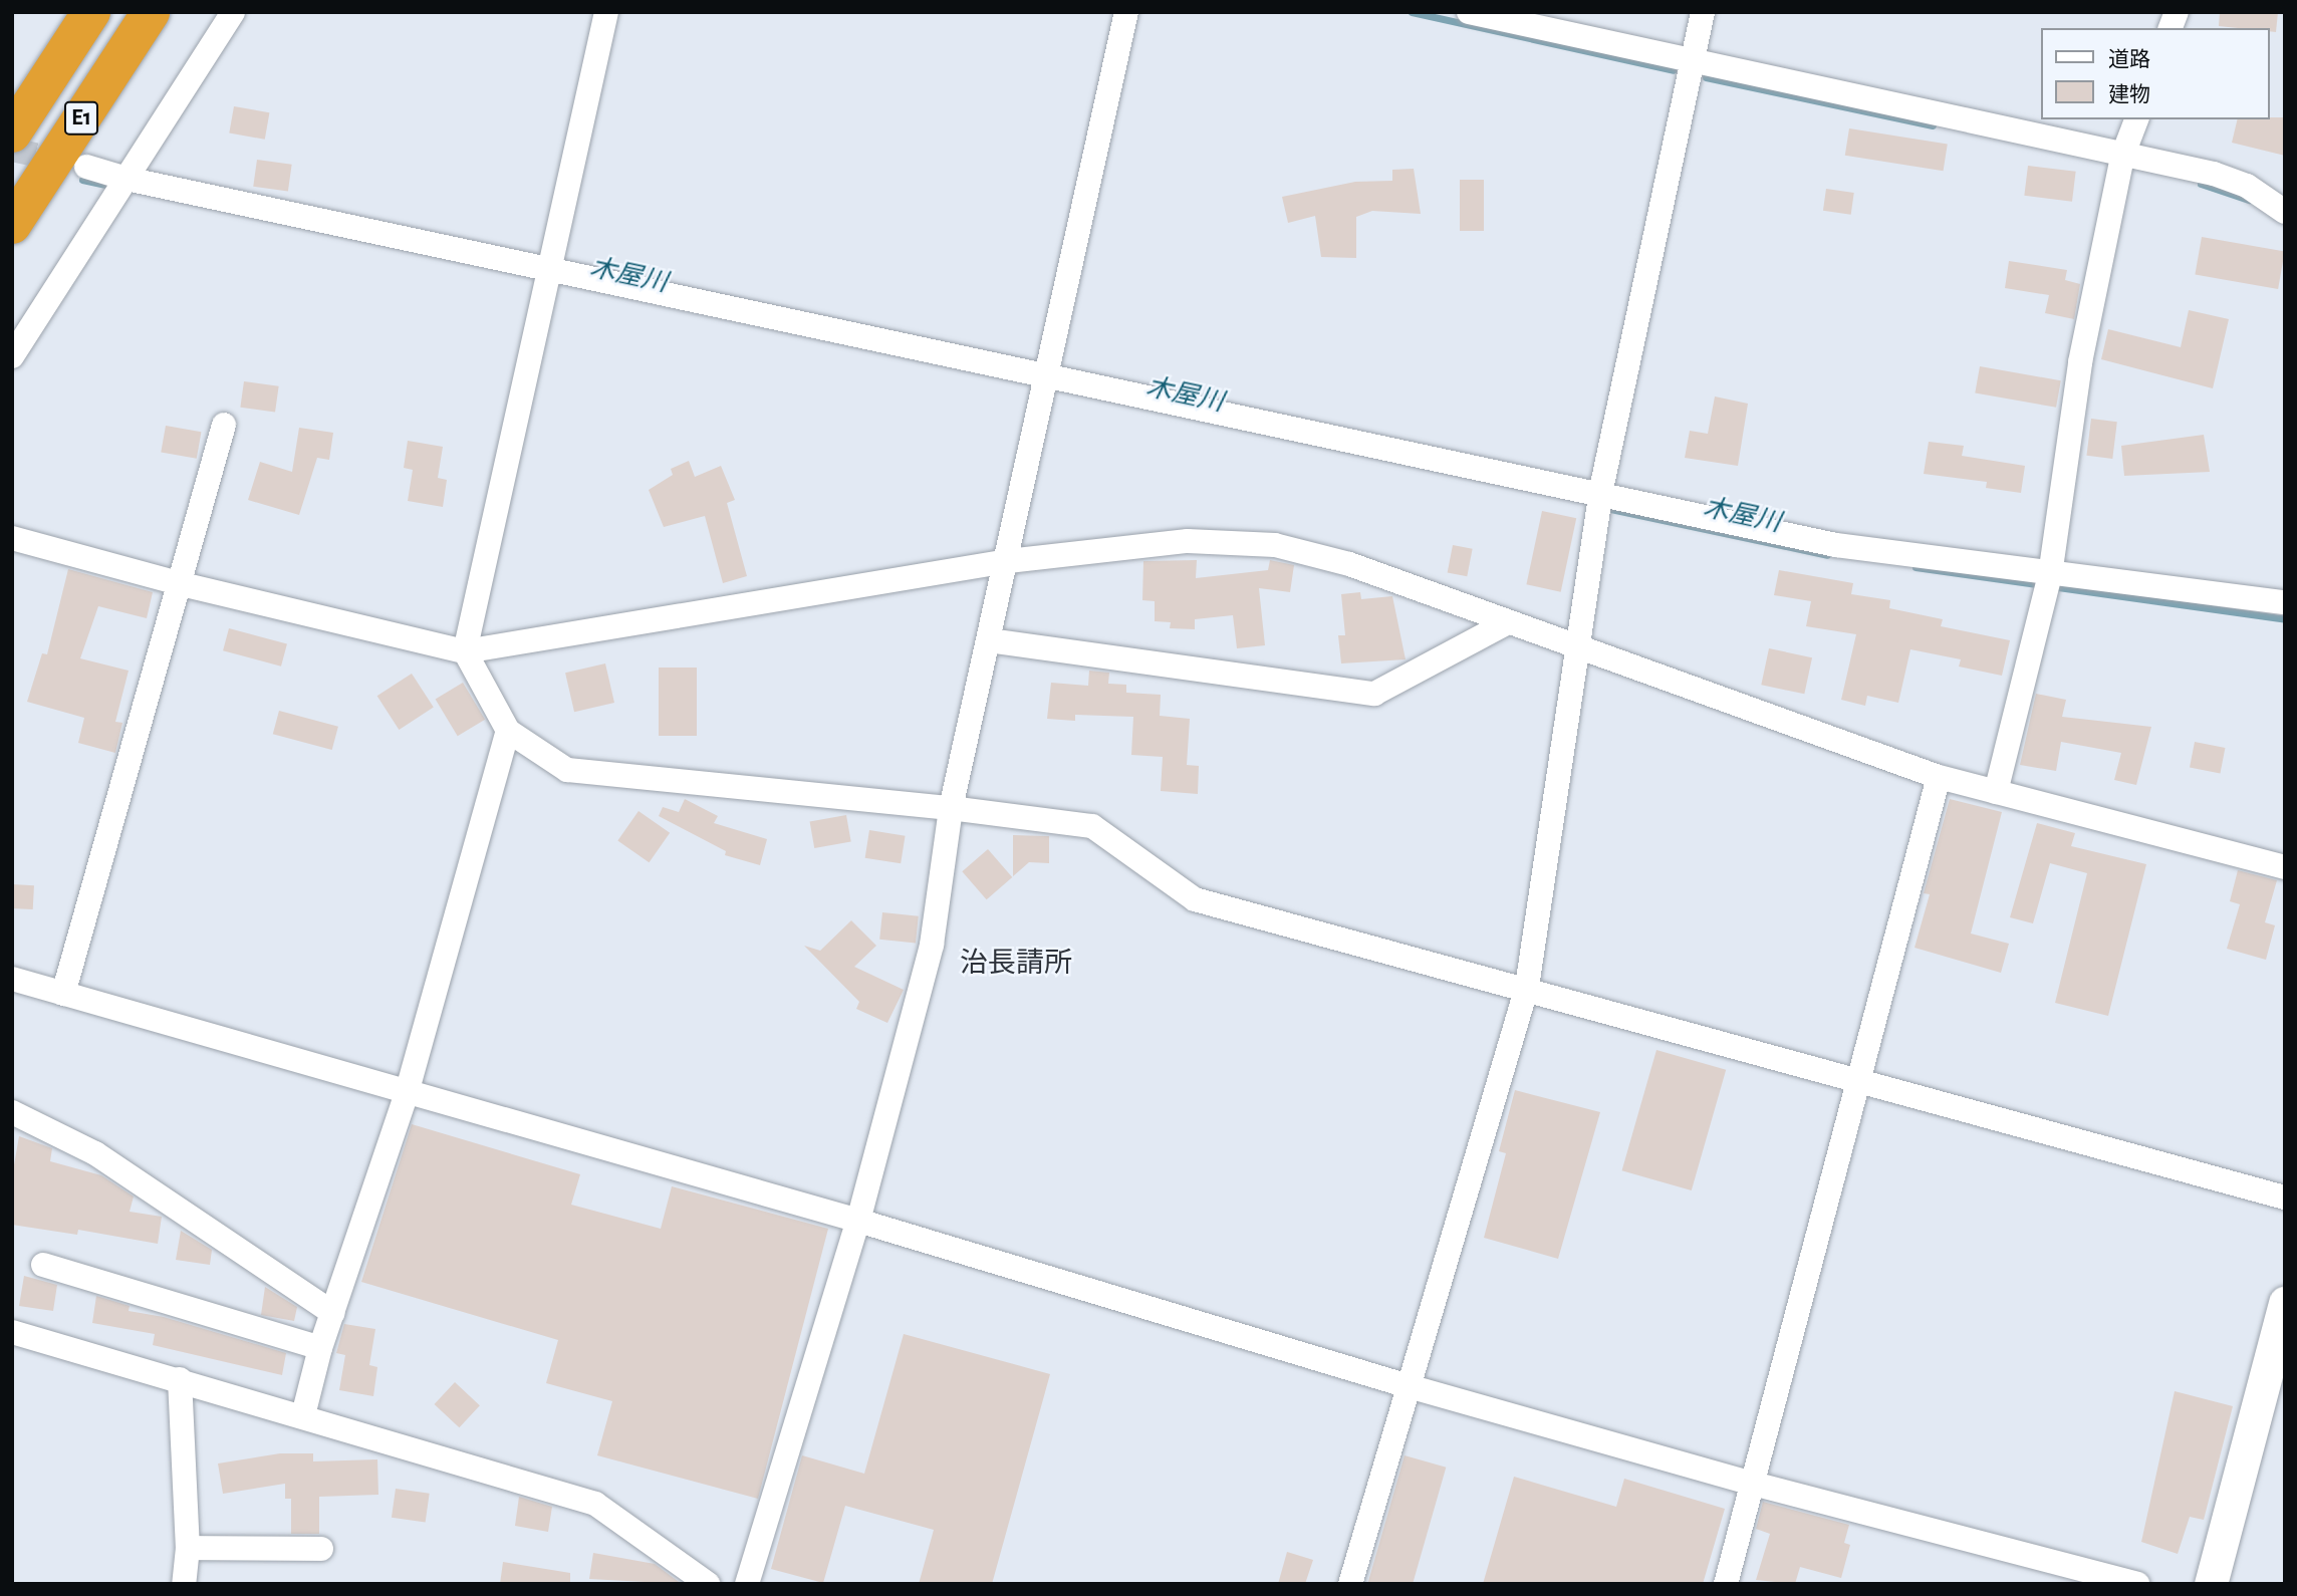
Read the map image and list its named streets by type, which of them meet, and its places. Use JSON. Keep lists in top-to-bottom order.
{
  "streets": {
    "highway": ["E1"]
  },
  "districts": ["治長請所"],
  "water": ["木屋川"],
  "legend": ["道路", "建物"]
}
